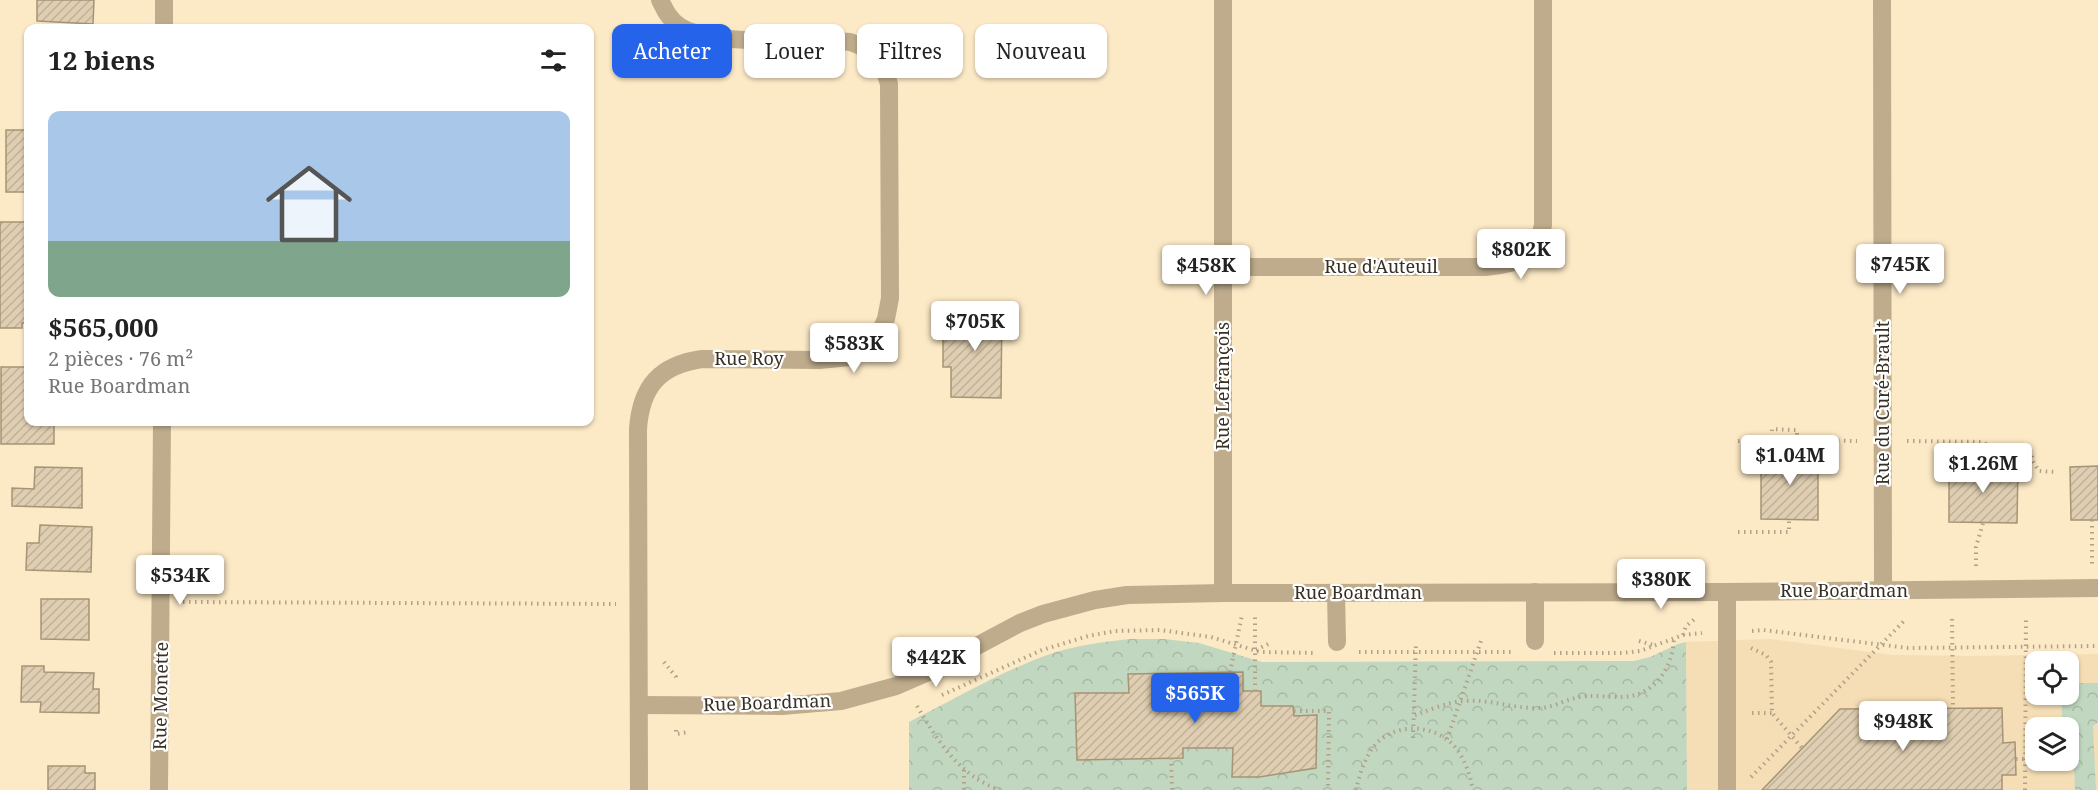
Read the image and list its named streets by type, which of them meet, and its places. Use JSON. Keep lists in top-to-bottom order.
{
  "streets": {
    "street": [
      "Rue d'Auteuil",
      "Rue Roy",
      "Rue Lefrançois",
      "Rue du Curé-Brault",
      "Rue Boardman",
      "Rue Monette"
    ]
  },
  "crossings": [
    ["Rue d'Auteuil", "Rue Lefrançois"],
    ["Rue Roy", "Rue Boardman"],
    ["Rue Lefrançois", "Rue Boardman"],
    ["Rue du Curé-Brault", "Rue Boardman"]
  ],
  "page": {
    "chip": [
      "Acheter",
      "Louer",
      "Filtres",
      "Nouveau"
    ],
    "heading": "12 biens",
    "list": [
      {
        "name": "$565,000",
        "note": "2 pièces · 76 m² · Rue Boardman"
      }
    ],
    "price": [
      "$802K",
      "$745K",
      "$458K",
      "$705K",
      "$583K",
      "$1.04M",
      "$1.26M",
      "$534K",
      "$380K",
      "$442K",
      "$565K",
      "$948K"
    ]
  }
}
